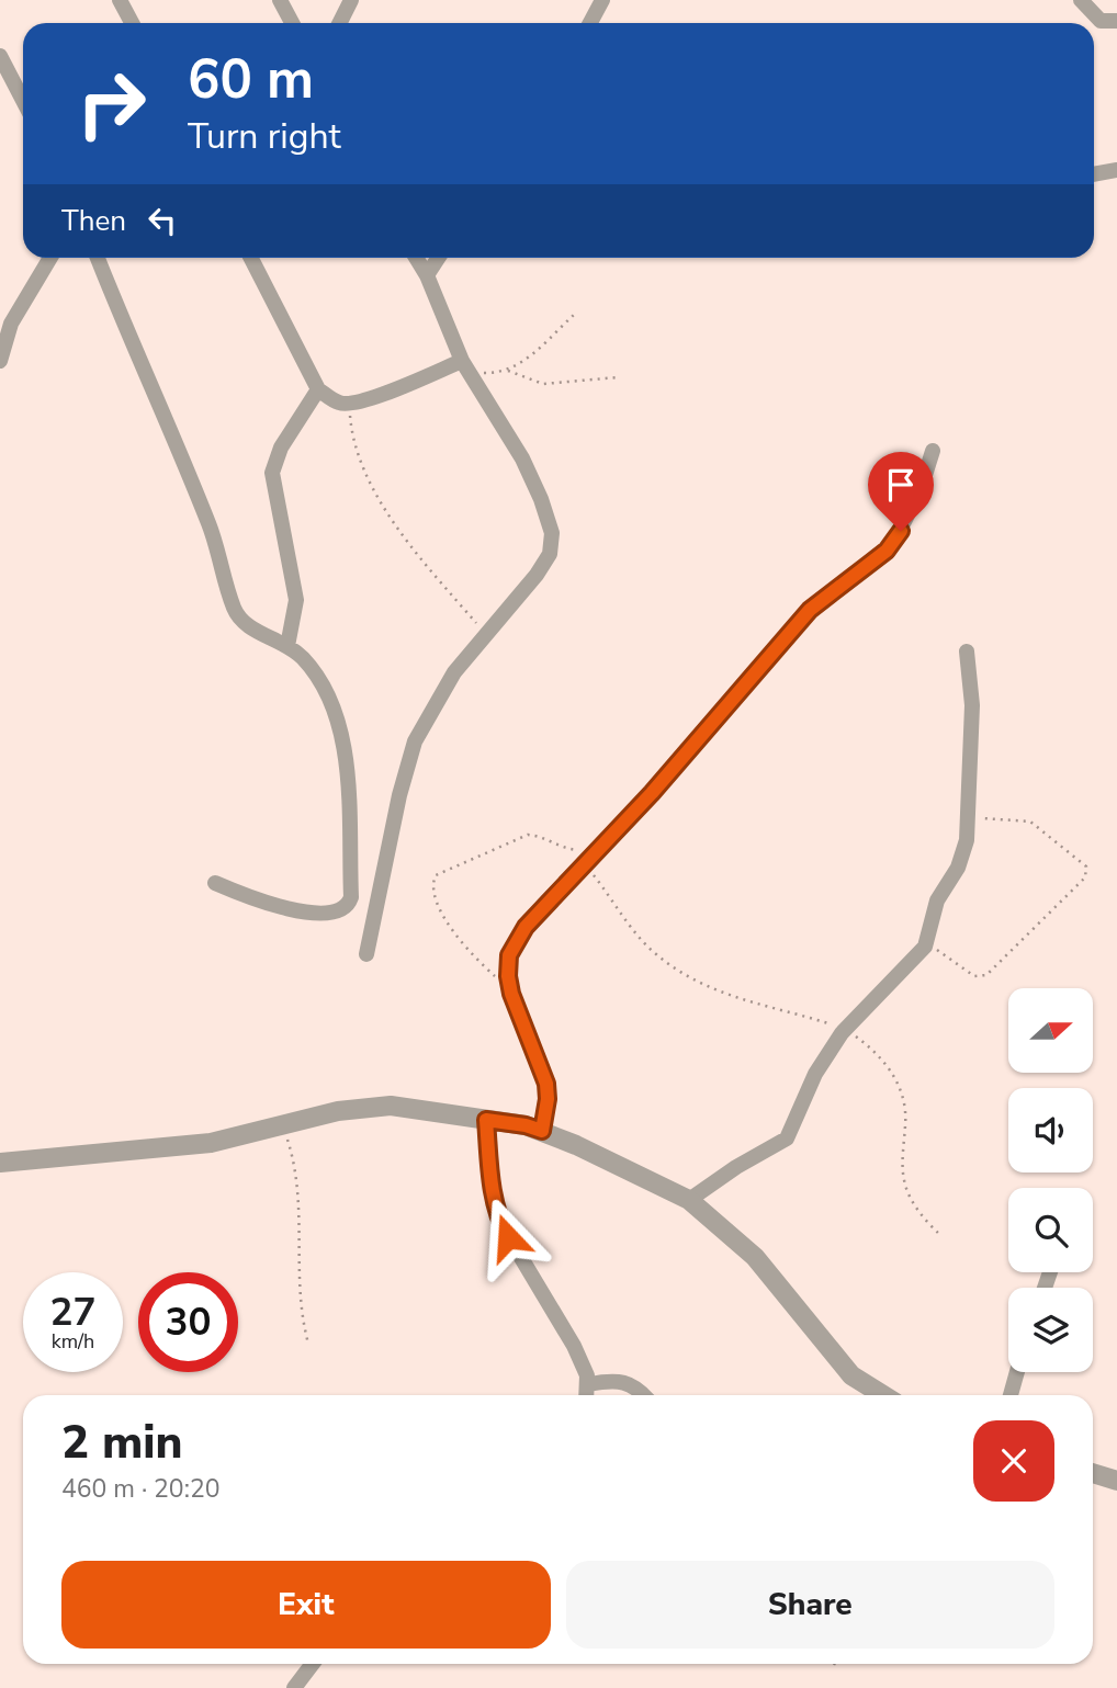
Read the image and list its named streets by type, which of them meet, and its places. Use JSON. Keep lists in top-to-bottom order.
{
  "north": "right",
  "page": {
    "turn": ["60 m", "Turn right"],
    "then": "Then",
    "speed": "27 km/h",
    "limit": "30",
    "heading": ["2 min", "460 m · 20:20"],
    "buttons": ["Exit", "Share"]
  }
}
